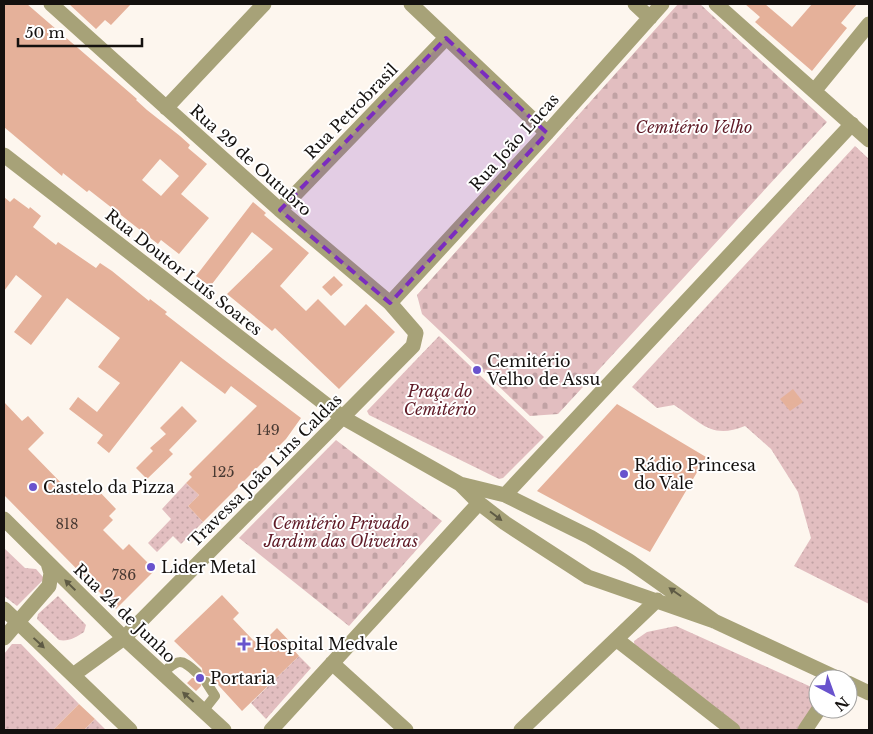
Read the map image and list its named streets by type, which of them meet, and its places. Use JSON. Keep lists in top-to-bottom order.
{
  "streets": {
    "street": [
      "Rua Petrobrasil",
      "Rua João Lucas",
      "Rua 29 de Outubro",
      "Rua Doutor Luís Soares",
      "Travessa João Lins Caldas",
      "Rua 24 de Junho"
    ]
  },
  "crossings": [
    ["Rua Petrobrasil", "Rua 29 de Outubro"],
    ["Rua João Lucas", "Rua 29 de Outubro"],
    ["Rua 29 de Outubro", "Travessa João Lins Caldas"],
    ["Rua Doutor Luís Soares", "Travessa João Lins Caldas"],
    ["Travessa João Lins Caldas", "Rua 24 de Junho"]
  ],
  "parks": ["Cemitério Velho", "Praça do Cemitério", "Cemitério Privado Jardim das Oliveiras"],
  "places": {
    "other": [
      "Cemitério Velho de Assu",
      "Rádio Princesa do Vale",
      "Castelo da Pizza",
      "Lider Metal",
      "Portaria"
    ],
    "health": ["Hospital Medvale"]
  },
  "house_numbers": [
    "149",
    "125",
    "818",
    "786"
  ],
  "scale_bar": "50 m",
  "north": "bottom right"
}
